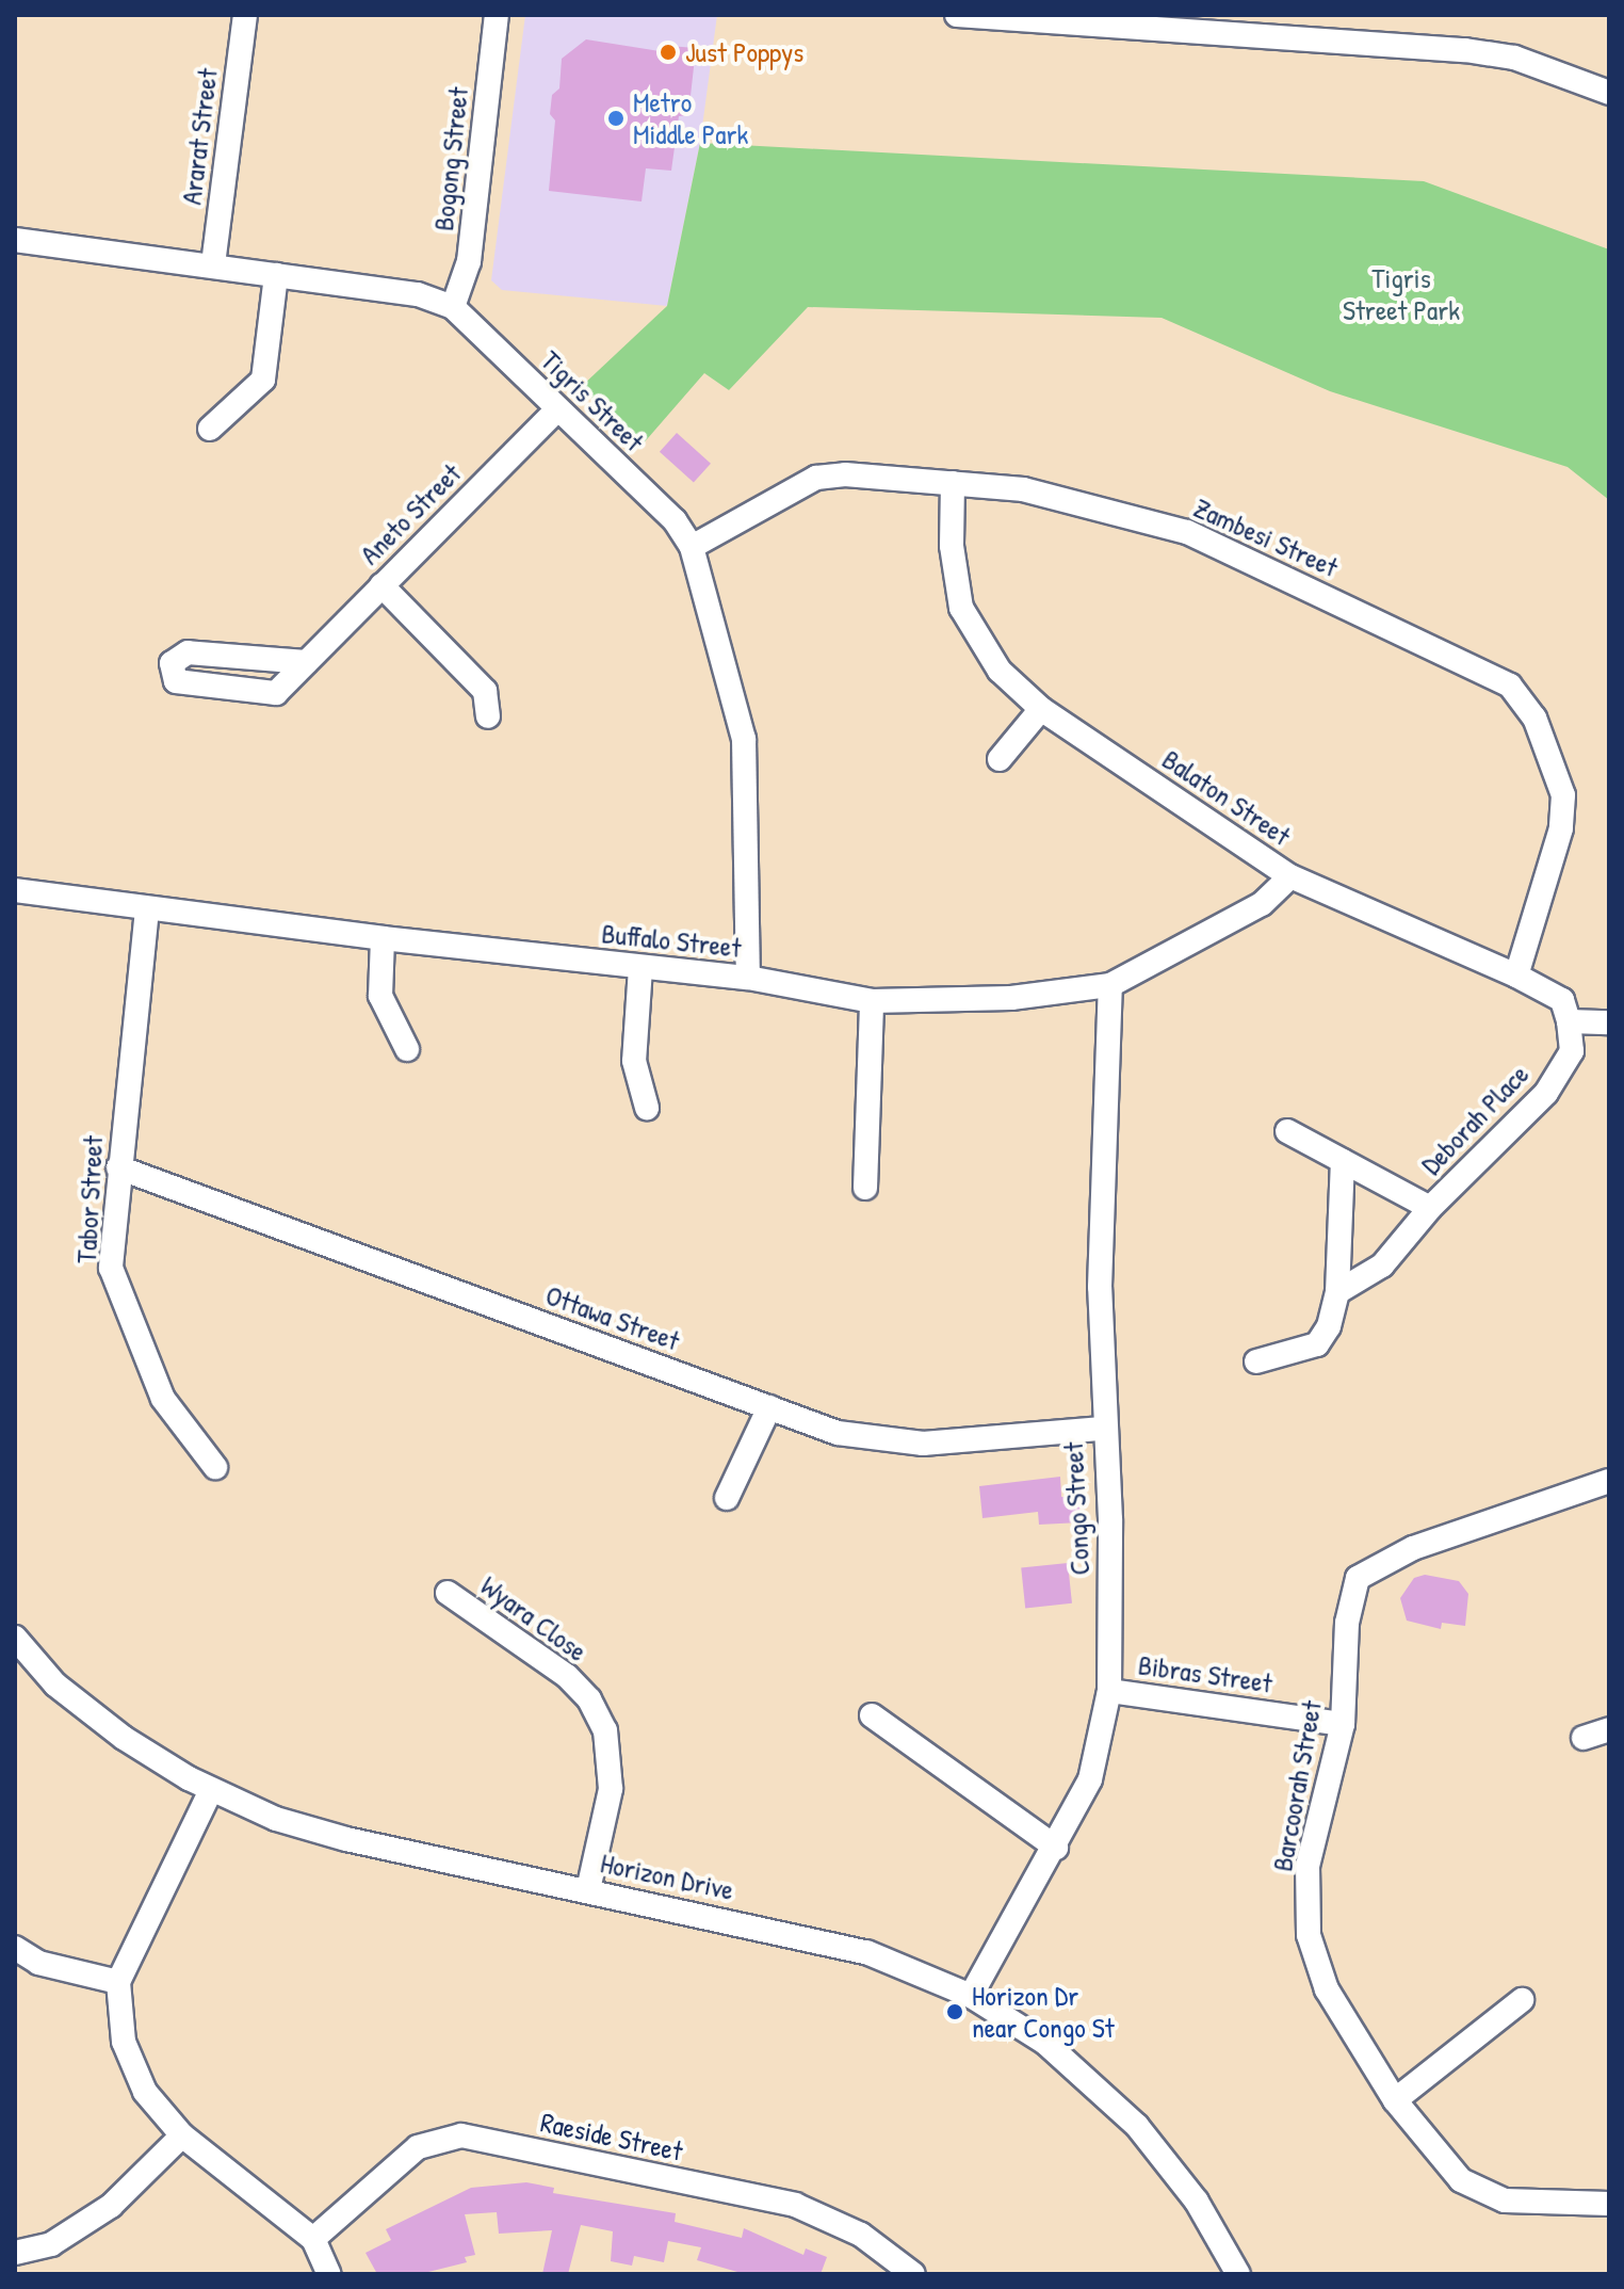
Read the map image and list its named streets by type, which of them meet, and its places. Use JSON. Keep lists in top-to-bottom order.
{
  "streets": {
    "street": [
      "Ararat Street",
      "Bogong Street",
      "Tigris Street",
      "Aneto Street",
      "Zambesi Street",
      "Balaton Street",
      "Buffalo Street",
      "Deborah Place",
      "Tabor Street",
      "Ottawa Street",
      "Congo Street",
      "Wyara Close",
      "Bibras Street",
      "Barcoorah Street",
      "Horizon Drive",
      "Raeside Street"
    ]
  },
  "crossings": [
    ["Ararat Street", "Tigris Street"],
    ["Bogong Street", "Tigris Street"],
    ["Tigris Street", "Aneto Street"],
    ["Tigris Street", "Zambesi Street"],
    ["Tigris Street", "Buffalo Street"],
    ["Zambesi Street", "Balaton Street"],
    ["Balaton Street", "Buffalo Street"],
    ["Balaton Street", "Deborah Place"],
    ["Buffalo Street", "Tabor Street"],
    ["Buffalo Street", "Congo Street"],
    ["Tabor Street", "Ottawa Street"],
    ["Ottawa Street", "Congo Street"],
    ["Congo Street", "Bibras Street"],
    ["Congo Street", "Horizon Drive"],
    ["Wyara Close", "Horizon Drive"],
    ["Bibras Street", "Barcoorah Street"]
  ],
  "parks": ["Tigris Street Park"],
  "places": ["Just Poppys", "Metro Middle Park", "Horizon Dr near Congo St"]
}
